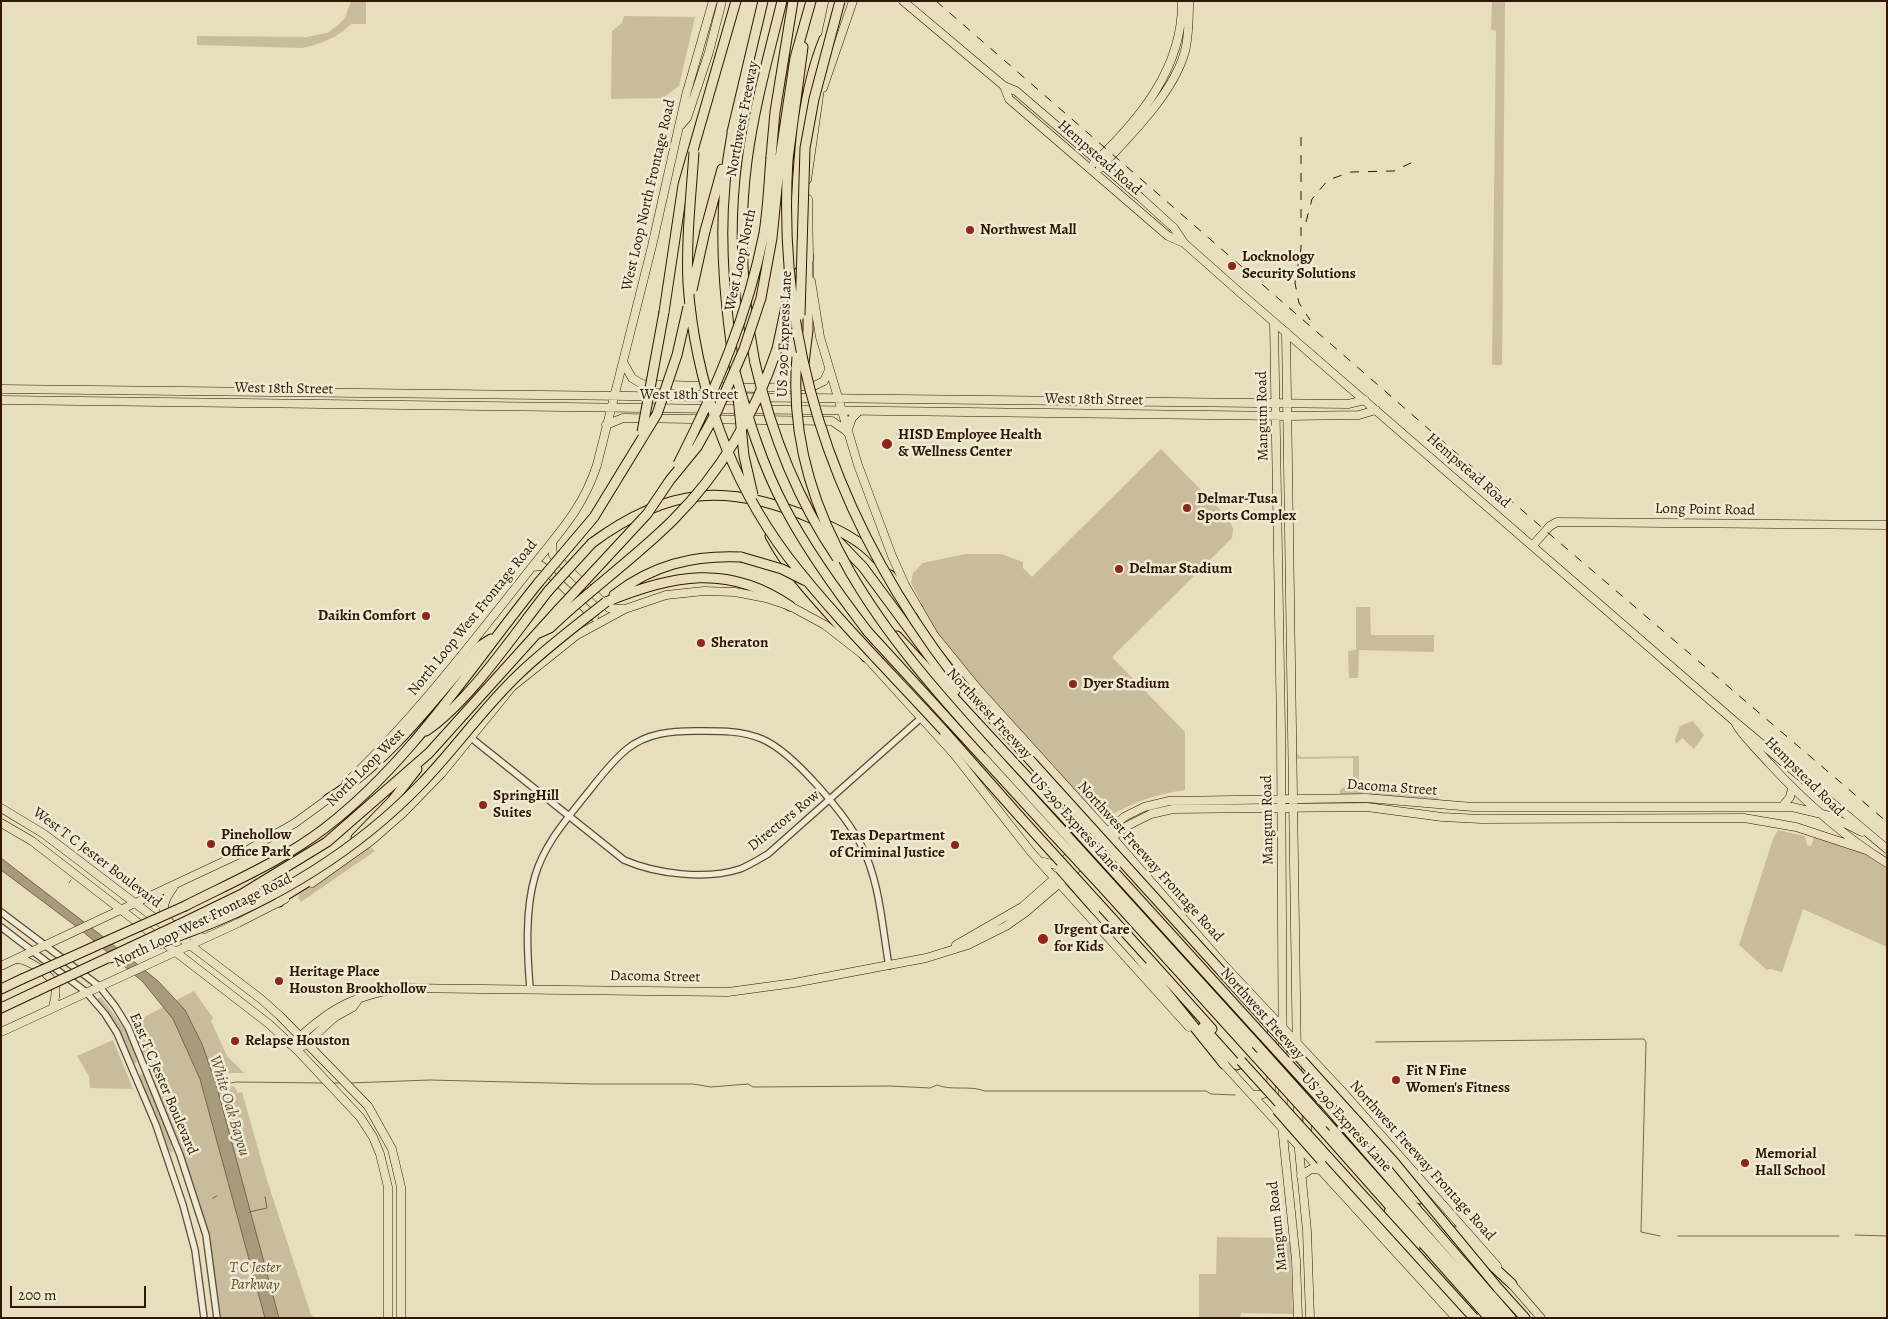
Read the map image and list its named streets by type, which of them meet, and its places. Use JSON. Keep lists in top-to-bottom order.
{
  "streets": {
    "highway": [
      "Northwest Freeway",
      "West Loop North",
      "US 290 Express Lane",
      "North Loop West"
    ],
    "main road": [
      "Hempstead Road",
      "West Loop North Frontage Road",
      "West 18th Street",
      "Mangum Road",
      "Long Point Road",
      "North Loop West Frontage Road",
      "Dacoma Street",
      "West T C Jester Boulevard",
      "Northwest Freeway Frontage Road"
    ],
    "street": ["Directors Row", "East T C Jester Boulevard"]
  },
  "crossings": [
    ["Hempstead Road", "West 18th Street"],
    ["Hempstead Road", "Mangum Road"],
    ["Hempstead Road", "Long Point Road"],
    ["Hempstead Road", "Dacoma Street"],
    ["West Loop North Frontage Road", "West 18th Street"],
    ["West Loop North Frontage Road", "North Loop West Frontage Road"],
    ["West Loop North", "North Loop West"],
    ["West 18th Street", "Mangum Road"],
    ["West 18th Street", "North Loop West Frontage Road"],
    ["West 18th Street", "Northwest Freeway Frontage Road"],
    ["Mangum Road", "Dacoma Street"],
    ["Mangum Road", "Northwest Freeway Frontage Road"],
    ["North Loop West Frontage Road", "Directors Row"],
    ["North Loop West Frontage Road", "West T C Jester Boulevard"],
    ["North Loop West Frontage Road", "East T C Jester Boulevard"],
    ["Dacoma Street", "West T C Jester Boulevard"],
    ["Dacoma Street", "Northwest Freeway Frontage Road"]
  ],
  "water": ["White Oak Bayou"],
  "parks": ["T C Jester Parkway"],
  "places": [
    "Northwest Mall",
    "Locknology Security Solutions",
    "HISD Employee Health & Wellness Center",
    "Delmar-Tusa Sports Complex",
    "Delmar Stadium",
    "Daikin Comfort",
    "Sheraton",
    "Dyer Stadium",
    "SpringHill Suites",
    "Pinehollow Office Park",
    "Texas Department of Criminal Justice",
    "Urgent Care for Kids",
    "Heritage Place Houston Brookhollow",
    "Relapse Houston",
    "Fit N Fine Women's Fitness",
    "Memorial Hall School"
  ],
  "scale_bar": "200 m"
}
